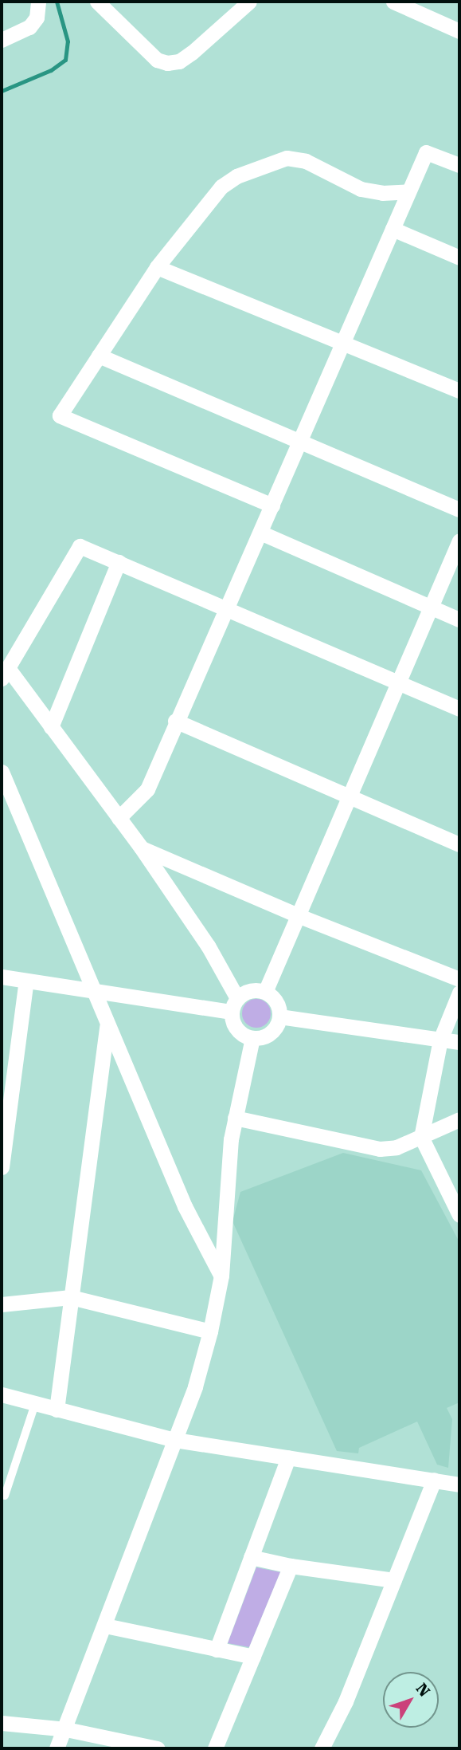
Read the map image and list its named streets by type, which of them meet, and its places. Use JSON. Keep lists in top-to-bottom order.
{
  "north": "top right"
}
